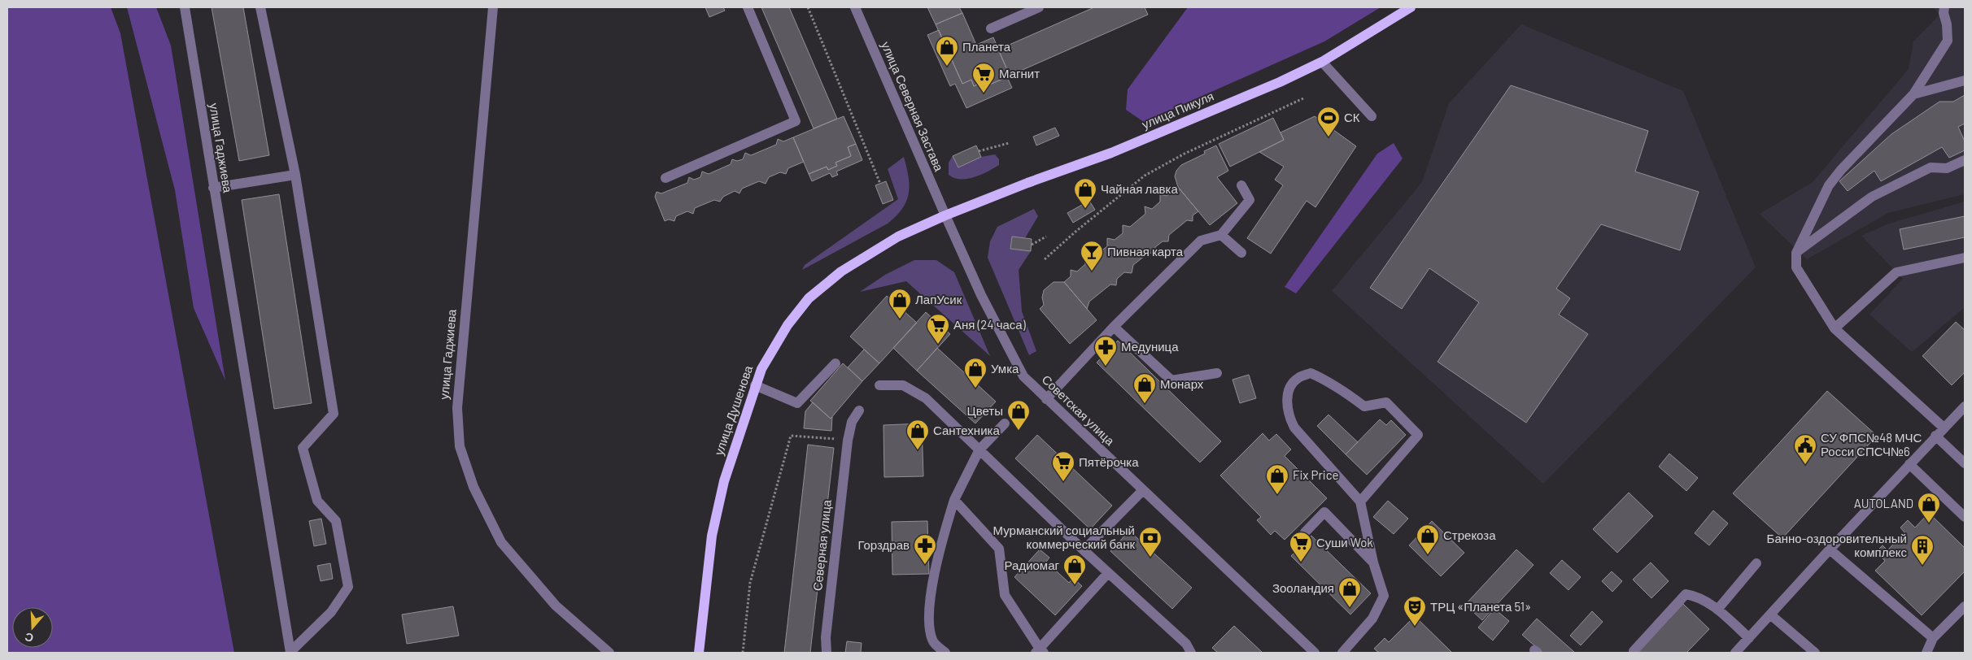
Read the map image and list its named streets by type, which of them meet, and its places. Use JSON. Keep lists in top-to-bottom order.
{
  "streets": {
    "main road": ["улица Пикуля", "улица Душенова"],
    "street": [
      "улица Северная Застава",
      "улица Гаджиева",
      "Советская улица",
      "Северная улица"
    ]
  },
  "crossings": [
    ["улица Северная Застава", "улица Пикуля"],
    ["улица Северная Застава", "улица Душенова"],
    ["улица Северная Застава", "Советская улица"],
    ["улица Пикуля", "улица Душенова"],
    ["улица Пикуля", "Советская улица"],
    ["улица Душенова", "Советская улица"]
  ],
  "places": {
    "shop": [
      "Планета",
      "Чайная лавка",
      "ЛапУсик",
      "Умка",
      "Монарх",
      "Цветы",
      "Сантехника",
      "Fix Price",
      "AUTOLAND",
      "Стрекоза",
      "Радиомаг",
      "Зооландия"
    ],
    "supermarket": [
      "Магнит",
      "Аня (24 часа)",
      "Пятёрочка",
      "Суши Wok"
    ],
    "sports": ["СК"],
    "bar": ["Пивная карта"],
    "pharmacy": ["Медуница", "Горздрав"],
    "public building": ["СУ ФПС№48 МЧС Росси СПСЧ№6"],
    "bank": ["Мурманский социальный коммерческий банк"],
    "building": ["Банно-оздоровительный комплекс"],
    "theatre": ["ТРЦ «Планета 51»"]
  },
  "north": "bottom"
}
